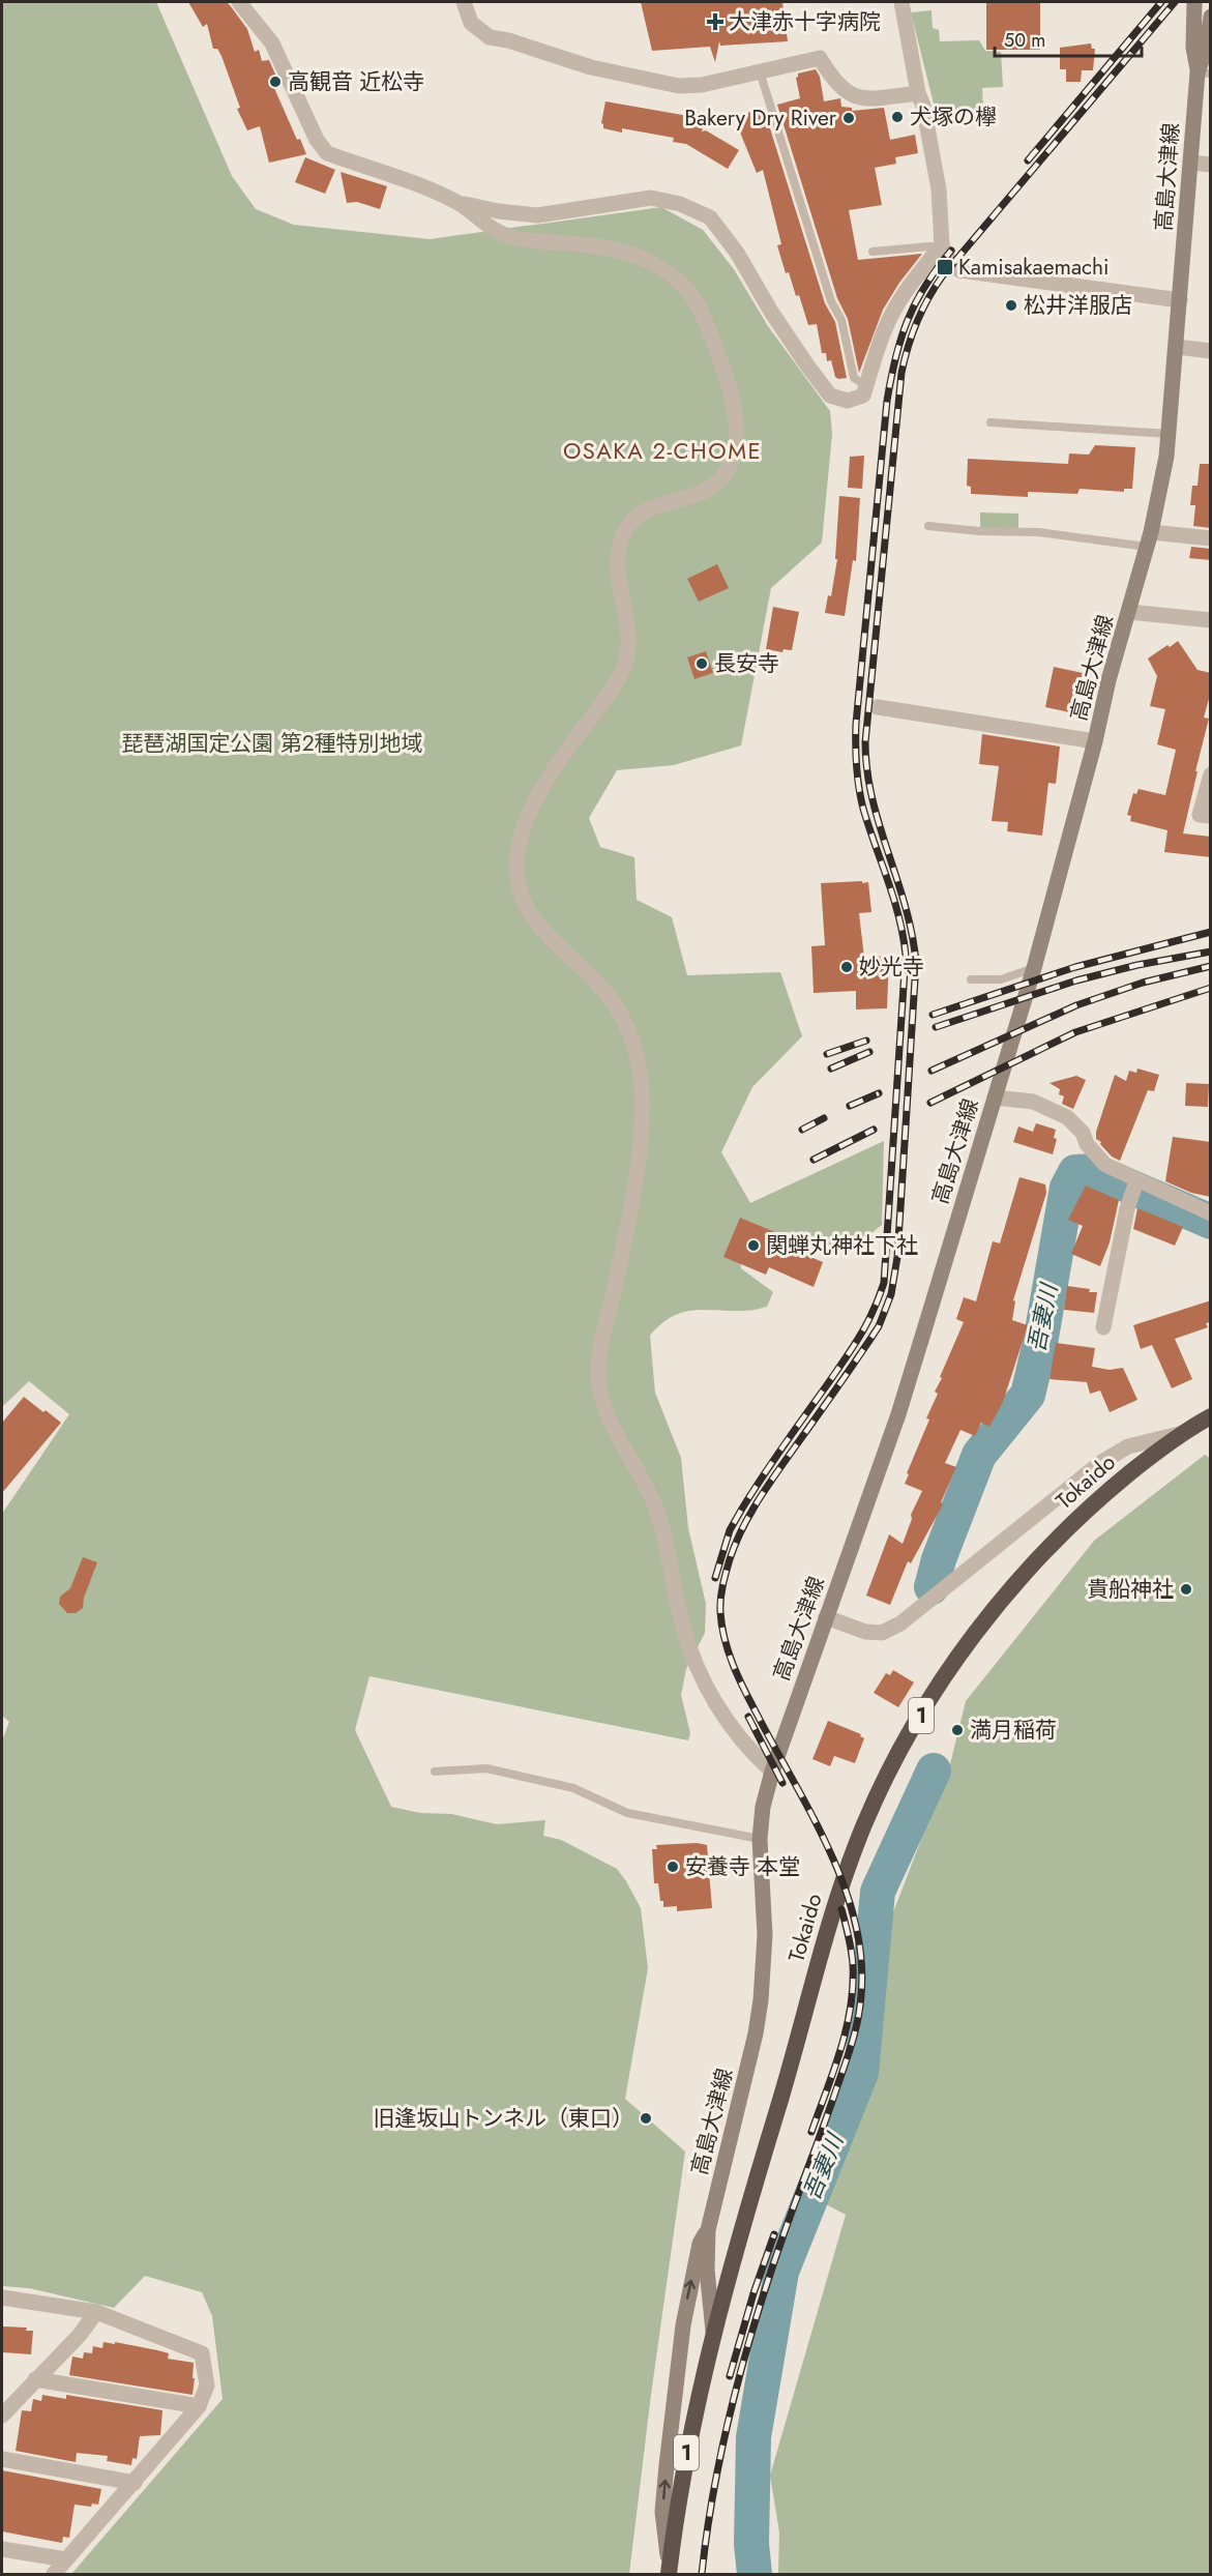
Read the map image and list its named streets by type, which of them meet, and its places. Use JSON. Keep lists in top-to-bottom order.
{
  "streets": {
    "highway": ["Tokaido", "1"],
    "main road": ["高島大津線"]
  },
  "districts": ["OSAKA 2-CHOME"],
  "water": ["吾妻川"],
  "parks": ["琵琶湖国定公園 第2種特別地域"],
  "places": {
    "health": ["大津赤十字病院"],
    "other": [
      "高観音 近松寺",
      "犬塚の欅",
      "Bakery Dry River",
      "松井洋服店",
      "長安寺",
      "妙光寺",
      "関蝉丸神社下社",
      "貴船神社",
      "満月稲荷",
      "安養寺 本堂",
      "旧逢坂山トンネル（東口）"
    ],
    "transit": ["Kamisakaemachi"]
  },
  "scale_bar": "50 m"
}
